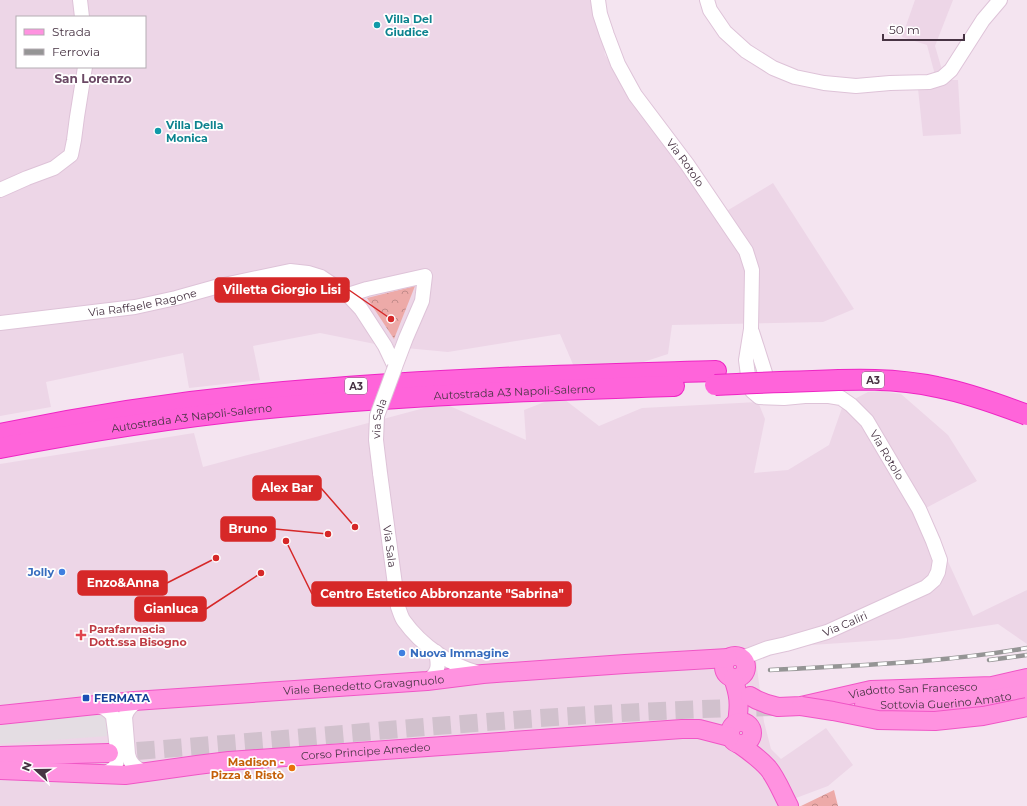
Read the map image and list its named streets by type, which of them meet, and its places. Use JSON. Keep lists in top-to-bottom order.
{
  "streets": {
    "highway": ["A3", "Autostrada A3 Napoli-Salerno"],
    "main road": [
      "Viale Benedetto Gravagnuolo",
      "Viadotto San Francesco",
      "Sottovia Guerino Amato",
      "Corso Principe Amedeo"
    ],
    "street": [
      "Via Rotolo",
      "Via Raffaele Ragone",
      "via Sala",
      "Via Sala",
      "Via Caliri"
    ]
  },
  "crossings": [
    ["Via Rotolo", "Via Caliri"],
    ["Via Raffaele Ragone", "via Sala"],
    ["via Sala", "Via Sala"],
    ["Via Sala", "Viale Benedetto Gravagnuolo"],
    ["Via Caliri", "Viale Benedetto Gravagnuolo"]
  ],
  "districts": ["San Lorenzo"],
  "places": {
    "other": [
      "Villa Del Giudice",
      "Villa Della Monica",
      "Villetta Giorgio Lisi",
      "Alex Bar",
      "Bruno",
      "Centro Estetico Abbronzante \"Sabrina\"",
      "Enzo&Anna",
      "Jolly",
      "Gianluca",
      "Nuova Immagine",
      "Madison - Pizza & Ristò"
    ],
    "health": ["Parafarmacia Dott.ssa Bisogno"],
    "transit": ["FERMATA"]
  },
  "legend": ["Strada", "Ferrovia"],
  "scale_bar": "50 m",
  "north": "left"
}
